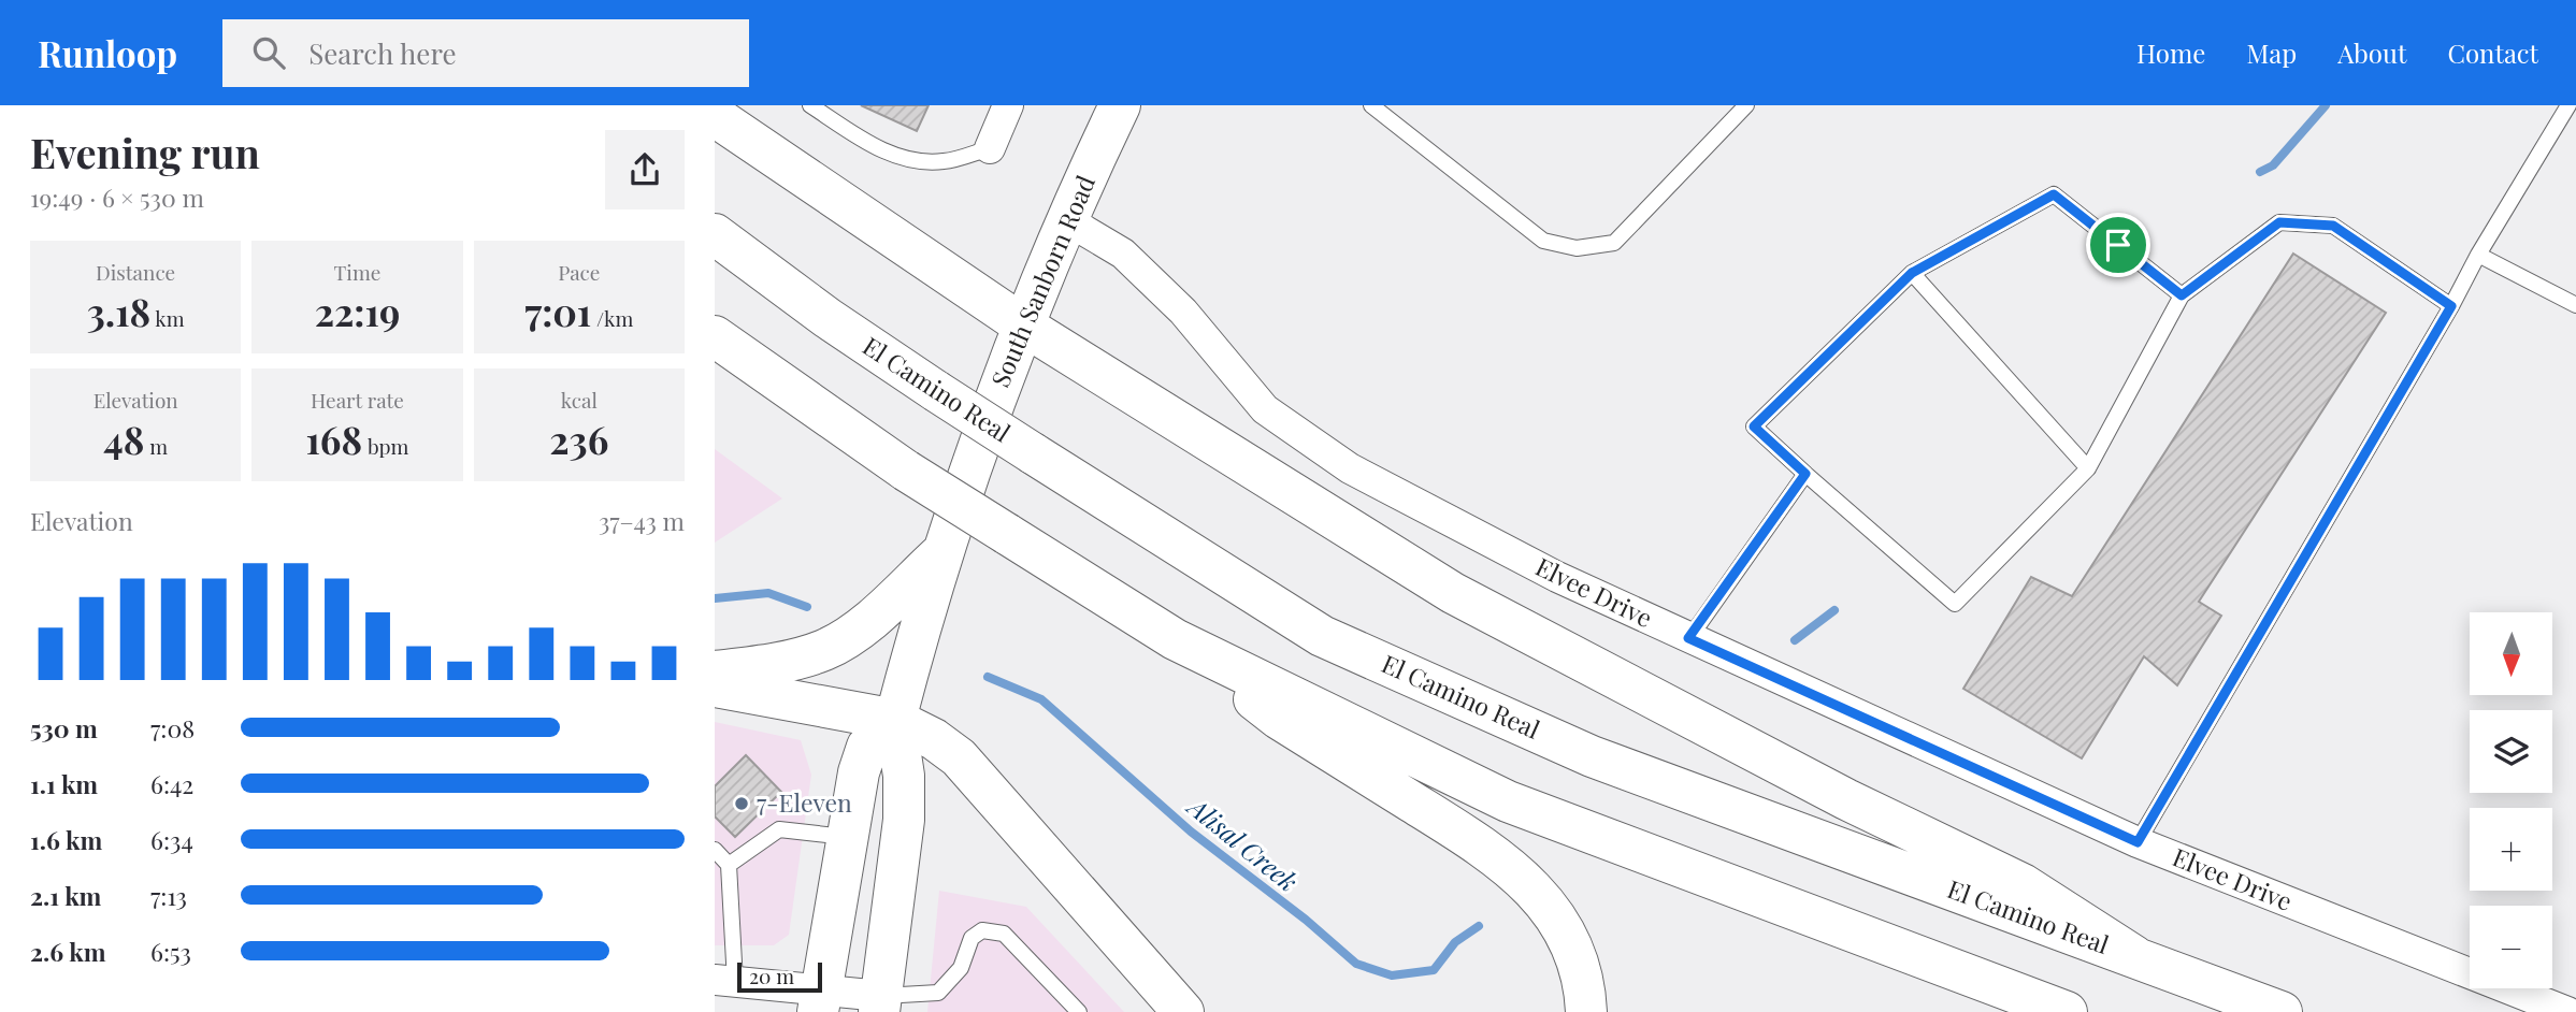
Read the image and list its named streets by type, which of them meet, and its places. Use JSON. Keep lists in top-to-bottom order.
{
  "streets": {
    "main road": ["South Sanborn Road", "El Camino Real"],
    "street": ["Elvee Drive"]
  },
  "crossings": [
    ["South Sanborn Road", "Elvee Drive"]
  ],
  "water": ["Alisal Creek"],
  "places": ["7-Eleven"],
  "scale_bar": "20 m",
  "north": "bottom",
  "page": {
    "header": "Runloop",
    "search": "Search here",
    "nav": [
      "Home",
      "Map",
      "About",
      "Contact"
    ],
    "heading": ["Evening run", "19:49 · 6 × 530 m"],
    "stats": [
      ["Distance", "3.18 km"],
      ["Time", "22:19"],
      ["Pace", "7:01 /km"],
      ["Elevation", "48 m"],
      ["Heart rate", "168 bpm"],
      ["kcal", "236"]
    ],
    "chart": ["Elevation", "37–43 m"],
    "map_buttons": ["+", "−"],
    "list": [
      {
        "name": "530 m",
        "note": "7:08"
      },
      {
        "name": "1.1 km",
        "note": "6:42"
      },
      {
        "name": "1.6 km",
        "note": "6:34"
      },
      {
        "name": "2.1 km",
        "note": "7:13"
      },
      {
        "name": "2.6 km",
        "note": "6:53"
      }
    ],
    "scale": "20 m"
  }
}
